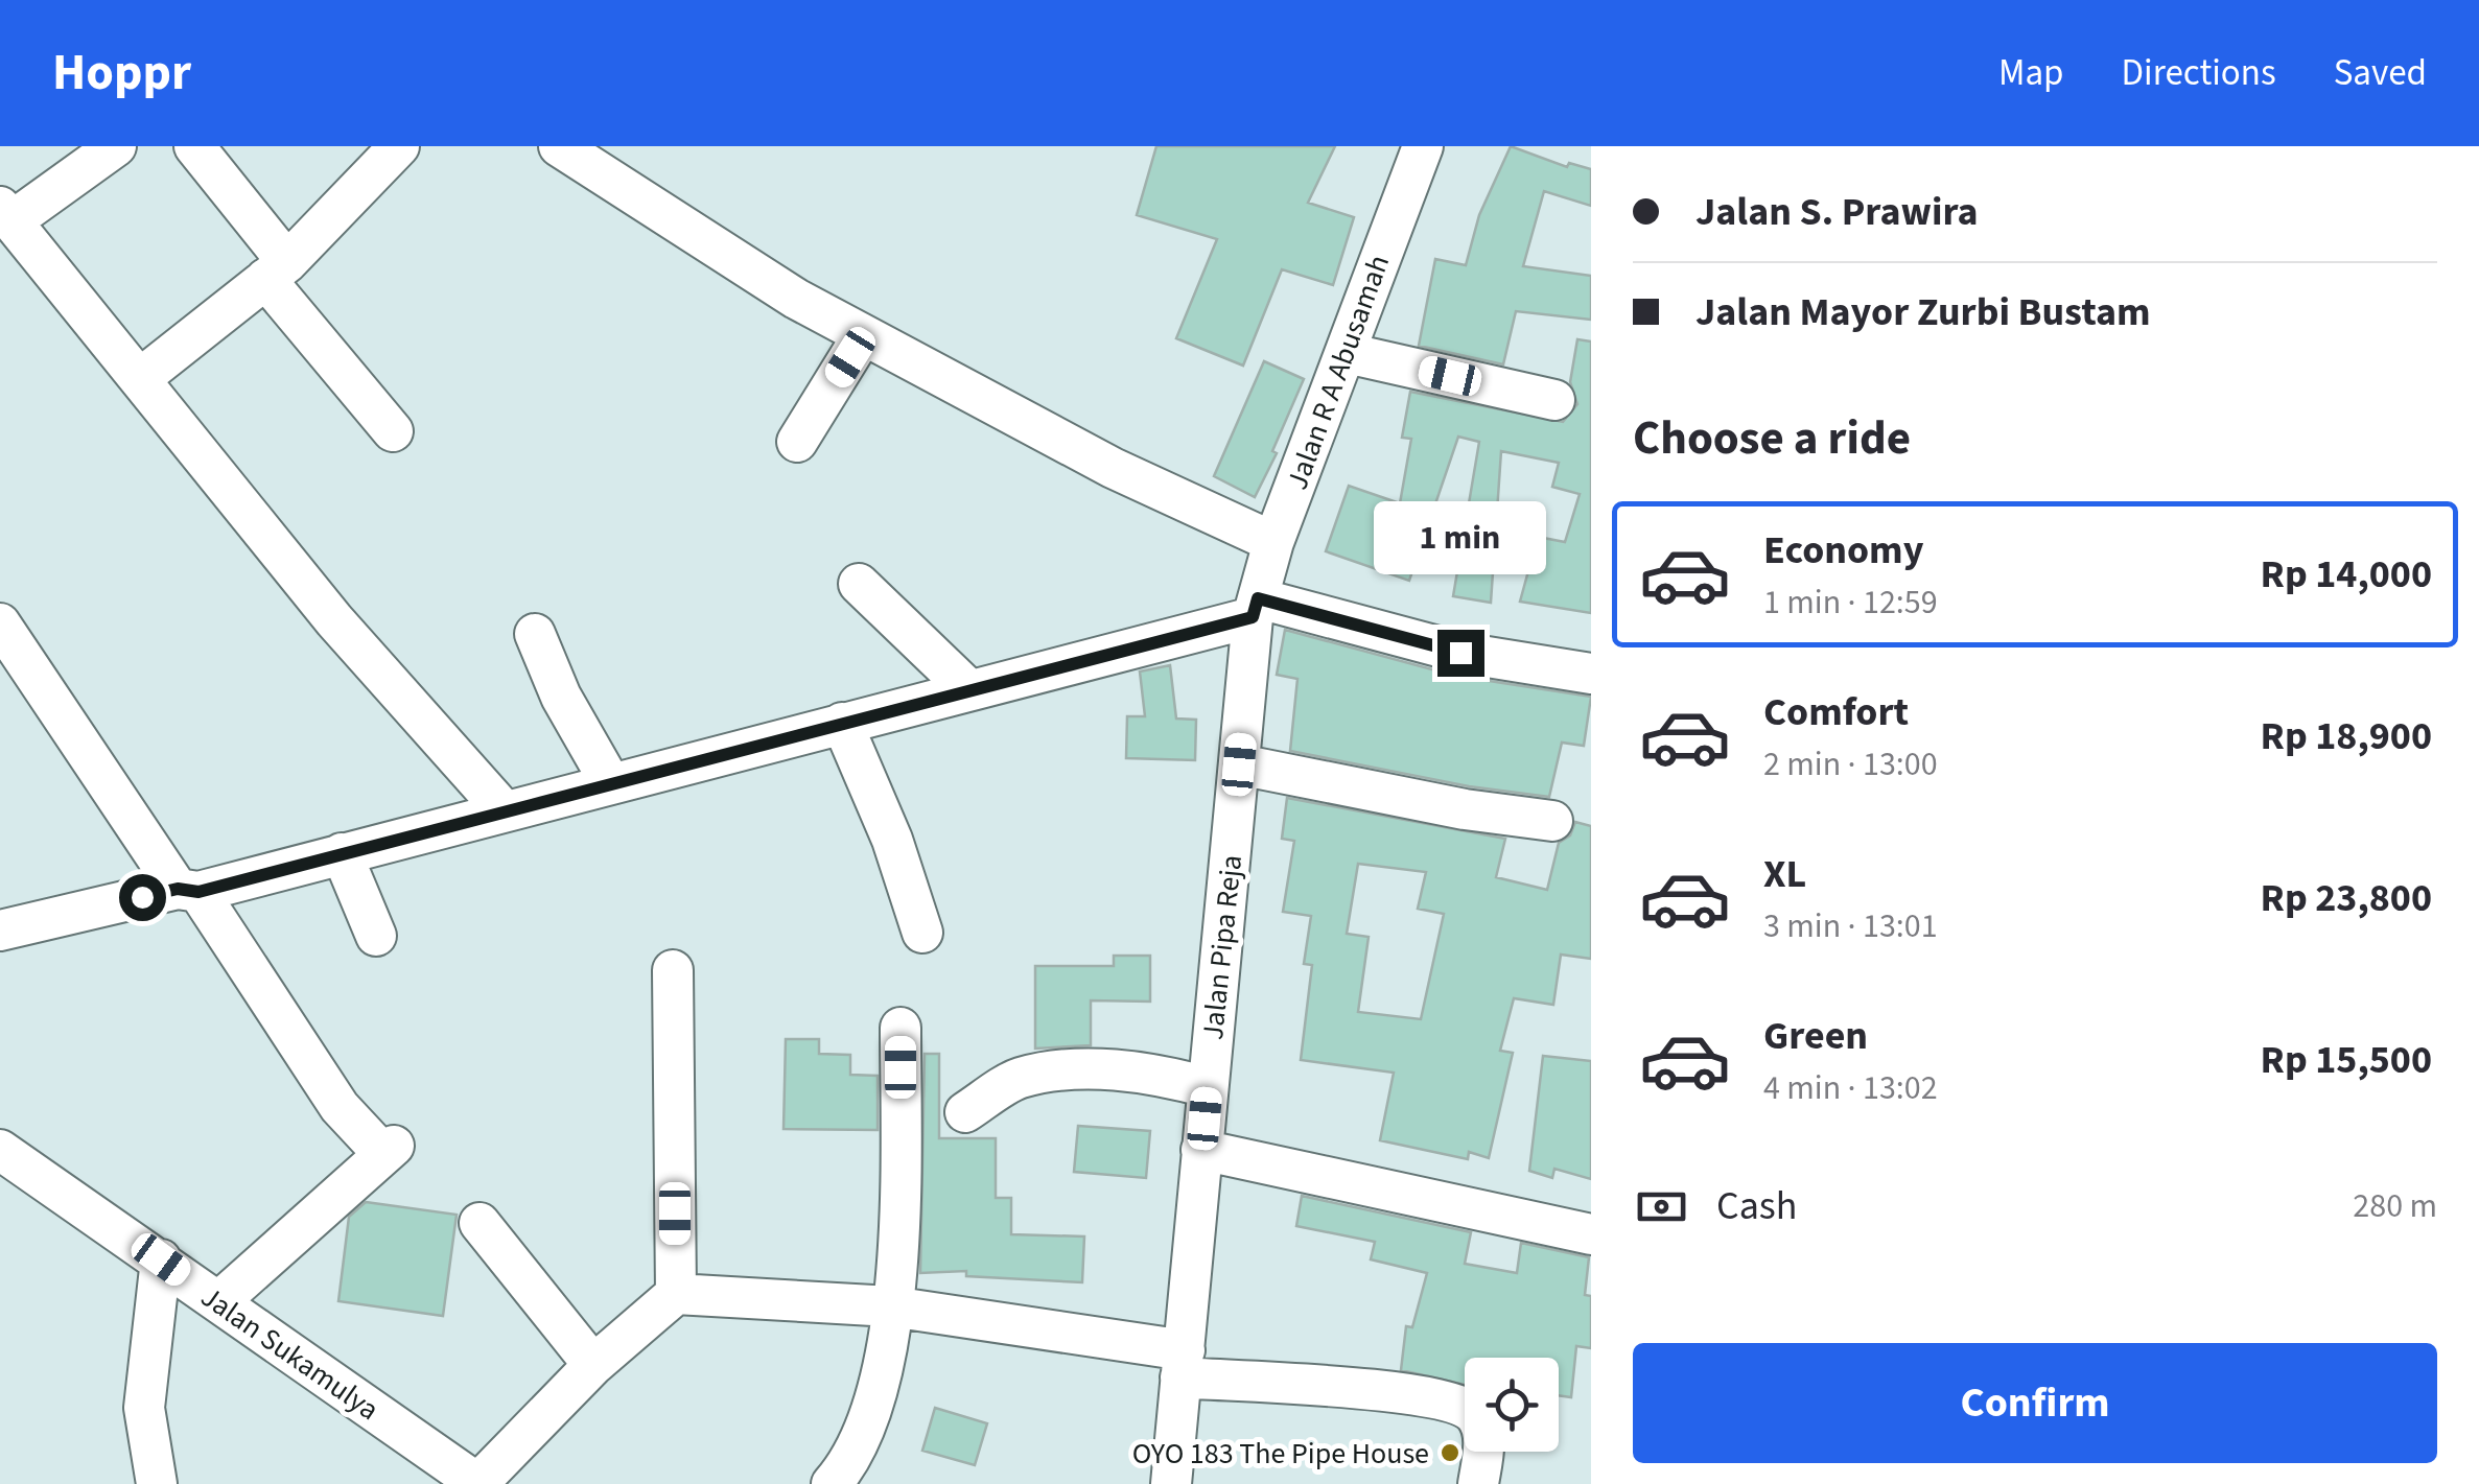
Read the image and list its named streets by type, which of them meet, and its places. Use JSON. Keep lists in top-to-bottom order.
{
  "streets": {
    "street": ["Jalan R A Abusamah", "Jalan Pipa Reja", "Jalan Sukamulya"]
  },
  "crossings": [
    ["Jalan R A Abusamah", "Jalan Pipa Reja"]
  ],
  "places": ["OYO 183 The Pipe House"],
  "page": {
    "header": "Hoppr",
    "nav": ["Map", "Directions", "Saved"],
    "banner": ["Jalan S. Prawira", "Jalan Mayor Zurbi Bustam"],
    "heading": "Choose a ride",
    "bubble": "1 min",
    "list": [
      {
        "name": "Economy",
        "note": "1 min · 12:59",
        "value": "Rp 14,000"
      },
      {
        "name": "Comfort",
        "note": "2 min · 13:00",
        "value": "Rp 18,900"
      },
      {
        "name": "XL",
        "note": "3 min · 13:01",
        "value": "Rp 23,800"
      },
      {
        "name": "Green",
        "note": "4 min · 13:02",
        "value": "Rp 15,500"
      }
    ],
    "pay": ["Cash", "280 m"],
    "buttons": "Confirm"
  }
}
